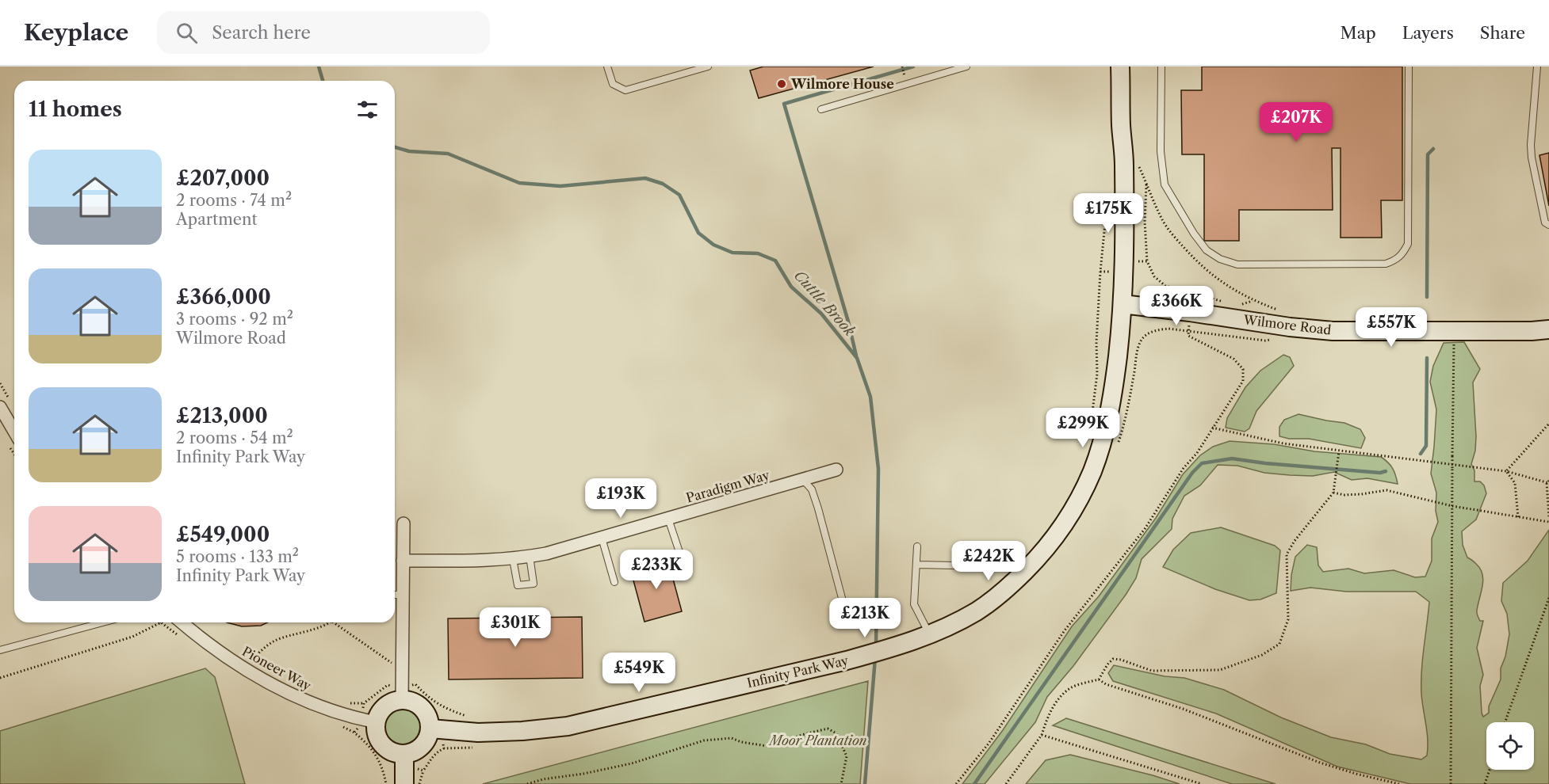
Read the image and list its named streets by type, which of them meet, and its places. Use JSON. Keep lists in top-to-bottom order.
{
  "streets": {
    "street": [
      "Wilmore Road",
      "Paradigm Way",
      "Pioneer Way",
      "Infinity Park Way"
    ]
  },
  "crossings": [
    ["Wilmore Road", "Infinity Park Way"],
    ["Pioneer Way", "Infinity Park Way"]
  ],
  "water": ["Cuttle Brook"],
  "parks": ["Moor Plantation"],
  "places": ["Wilmore House"],
  "page": {
    "header": "Keyplace",
    "search": "Search here",
    "nav": ["Map", "Layers", "Share"],
    "heading": "11 homes",
    "price": [
      "£207K",
      "£175K",
      "£366K",
      "£557K",
      "£299K",
      "£193K",
      "£242K",
      "£233K",
      "£213K",
      "£301K",
      "£549K"
    ],
    "list": [
      {
        "name": "£207,000",
        "note": "2 rooms · 74 m² · Apartment"
      },
      {
        "name": "£366,000",
        "note": "3 rooms · 92 m² · Wilmore Road"
      },
      {
        "name": "£213,000",
        "note": "2 rooms · 54 m² · Infinity Park Way"
      },
      {
        "name": "£549,000",
        "note": "5 rooms · 133 m² · Infinity Park Way"
      }
    ]
  }
}
